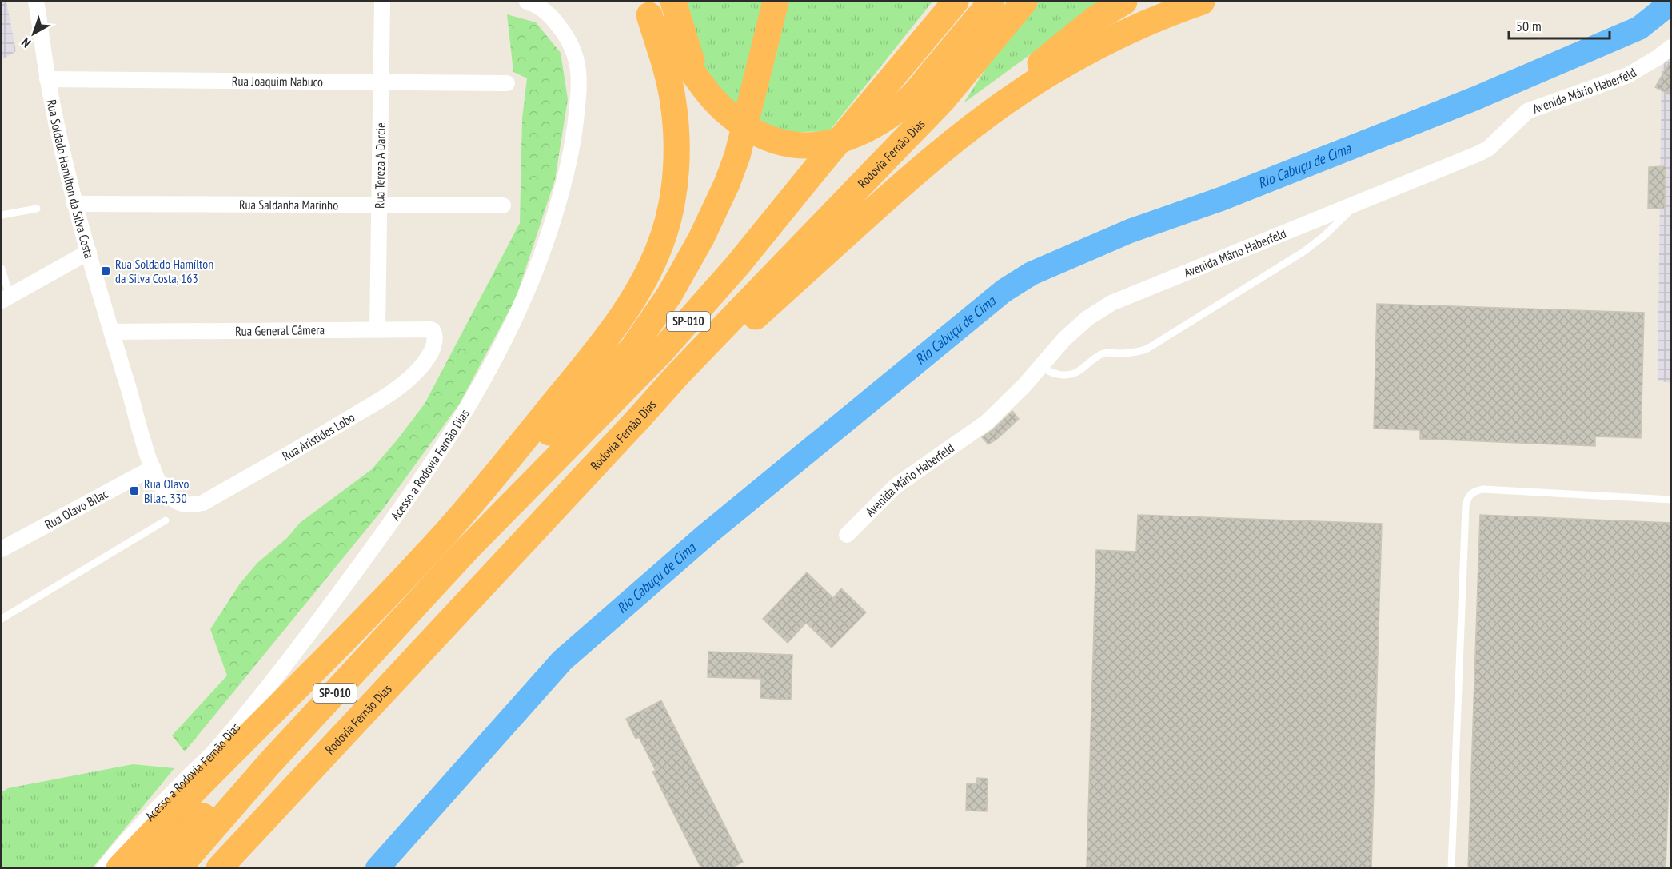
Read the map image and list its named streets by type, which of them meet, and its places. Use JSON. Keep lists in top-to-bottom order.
{
  "streets": {
    "highway": ["Rodovia Fernão Dias", "SP-010"],
    "street": [
      "Rua Joaquim Nabuco",
      "Avenida Mário Haberfeld",
      "Rua Tereza A Darcie",
      "Rua Soldado Hamílton da Silva Costa",
      "Rua Saldanha Marinho",
      "Rua General Câmera",
      "Rua Aristides Lobo",
      "Acesso a Rodovia Fernão Dias",
      "Rua Olavo Bilac"
    ]
  },
  "crossings": [
    ["Rua Joaquim Nabuco", "Rua Tereza A Darcie"],
    ["Rua Joaquim Nabuco", "Rua Soldado Hamílton da Silva Costa"],
    ["Rua Tereza A Darcie", "Rua Saldanha Marinho"],
    ["Rua Tereza A Darcie", "Rua General Câmera"],
    ["Rua Soldado Hamílton da Silva Costa", "Rua Saldanha Marinho"],
    ["Rua Soldado Hamílton da Silva Costa", "Rua General Câmera"],
    ["Rua Soldado Hamílton da Silva Costa", "Rua Aristides Lobo"],
    ["Rua Soldado Hamílton da Silva Costa", "Rua Olavo Bilac"],
    ["Rua General Câmera", "Rua Aristides Lobo"]
  ],
  "water": ["Rio Cabuçu de Cima"],
  "places": {
    "transit": ["Rua Soldado Hamílton da Silva Costa, 163", "Rua Olavo Bilac, 330"]
  },
  "scale_bar": "50 m",
  "north": "bottom left"
}
